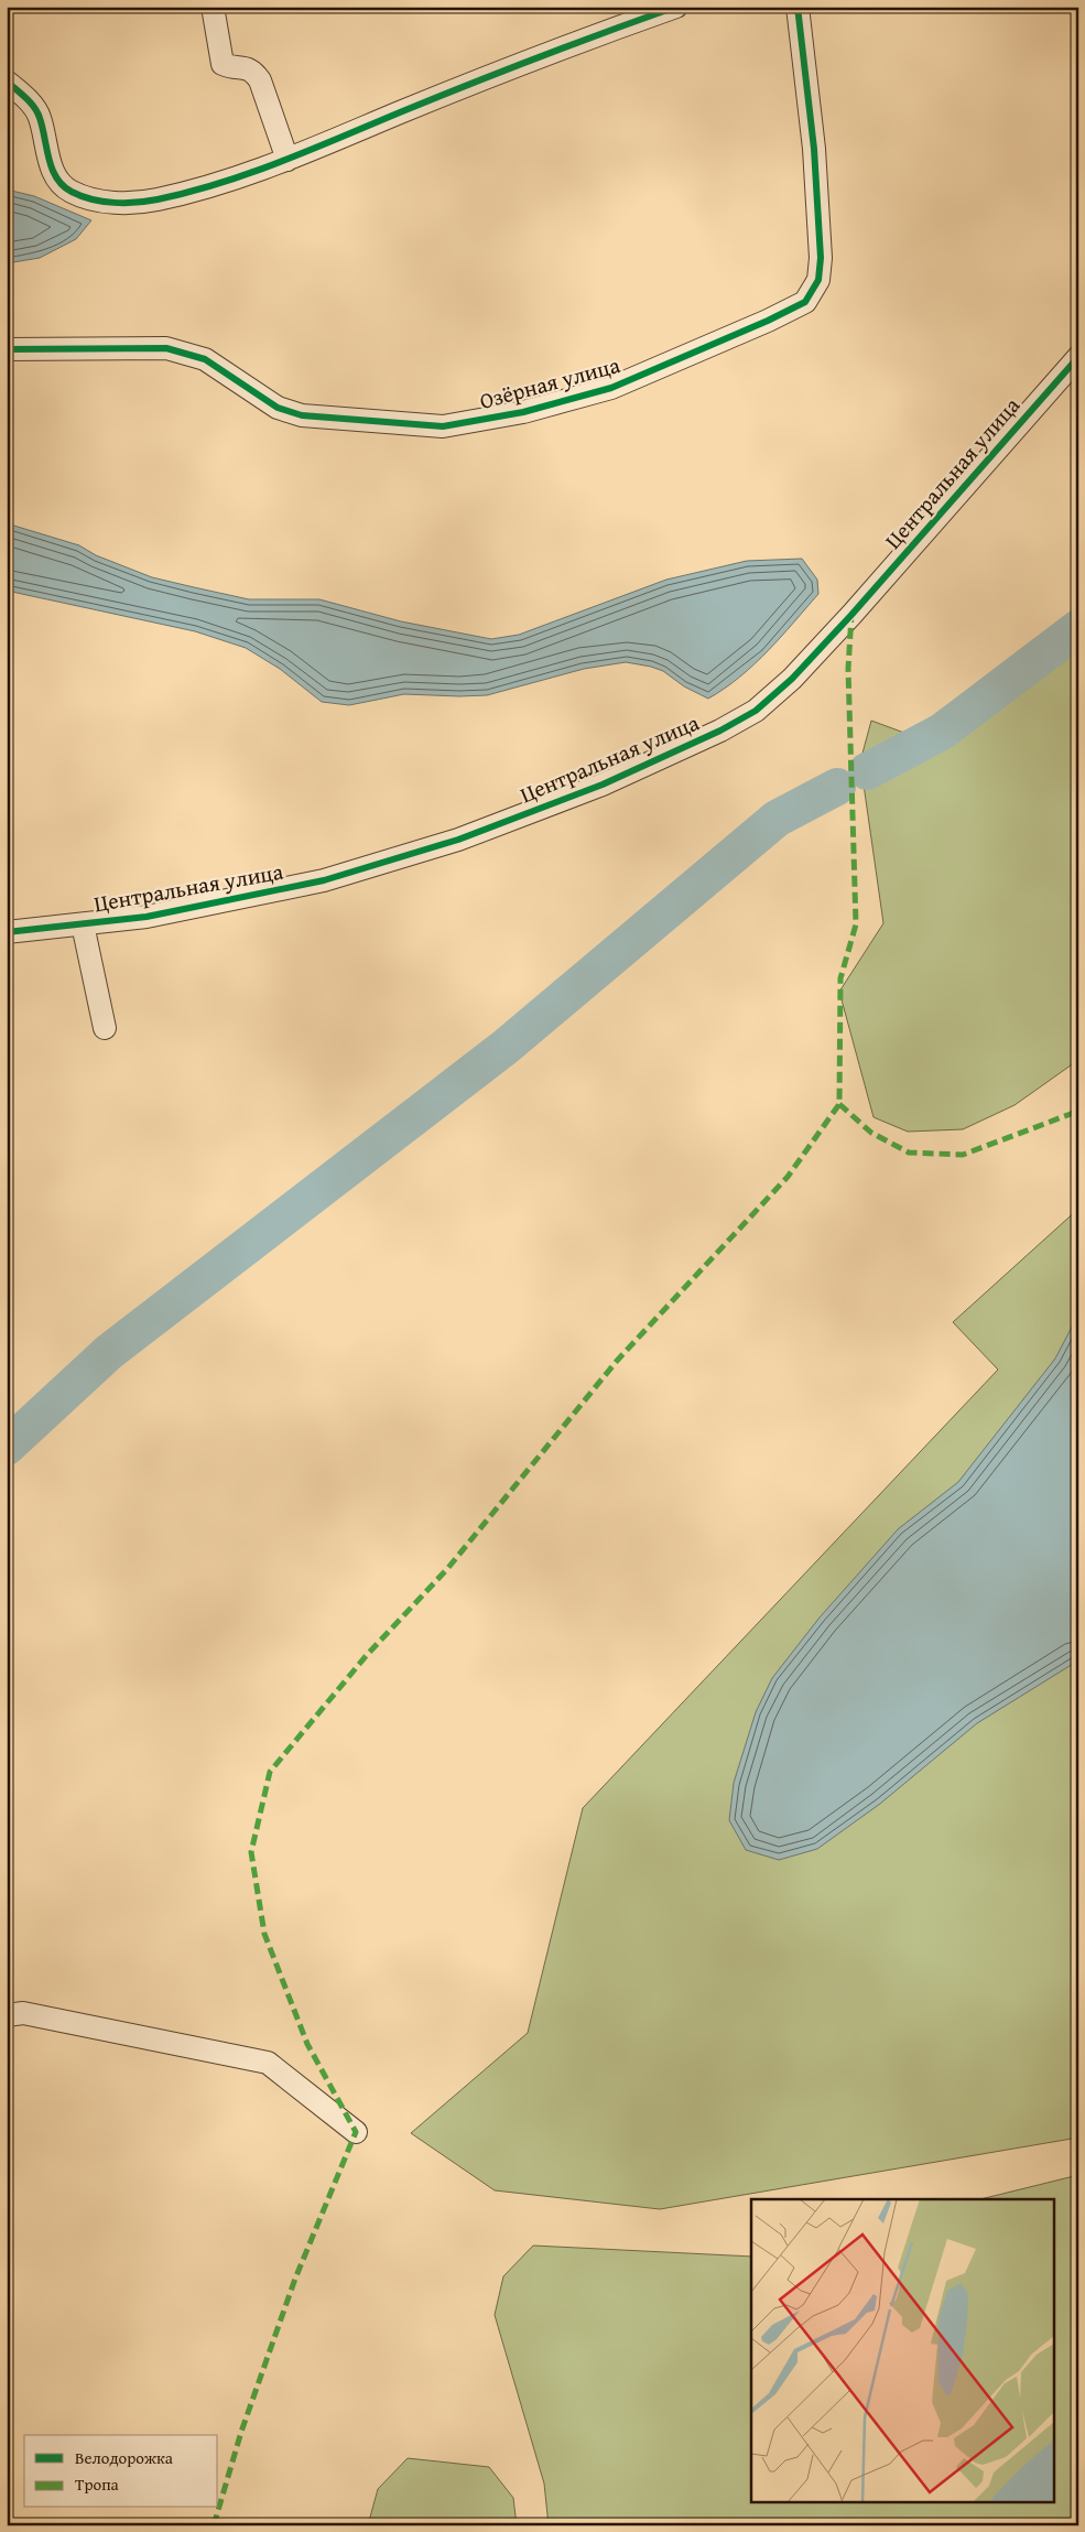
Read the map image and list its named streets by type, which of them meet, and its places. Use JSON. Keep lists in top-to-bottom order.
{
  "streets": {
    "street": ["Озёрная улица", "Центральная улица"]
  },
  "legend": ["Велодорожка", "Тропа"]
}
